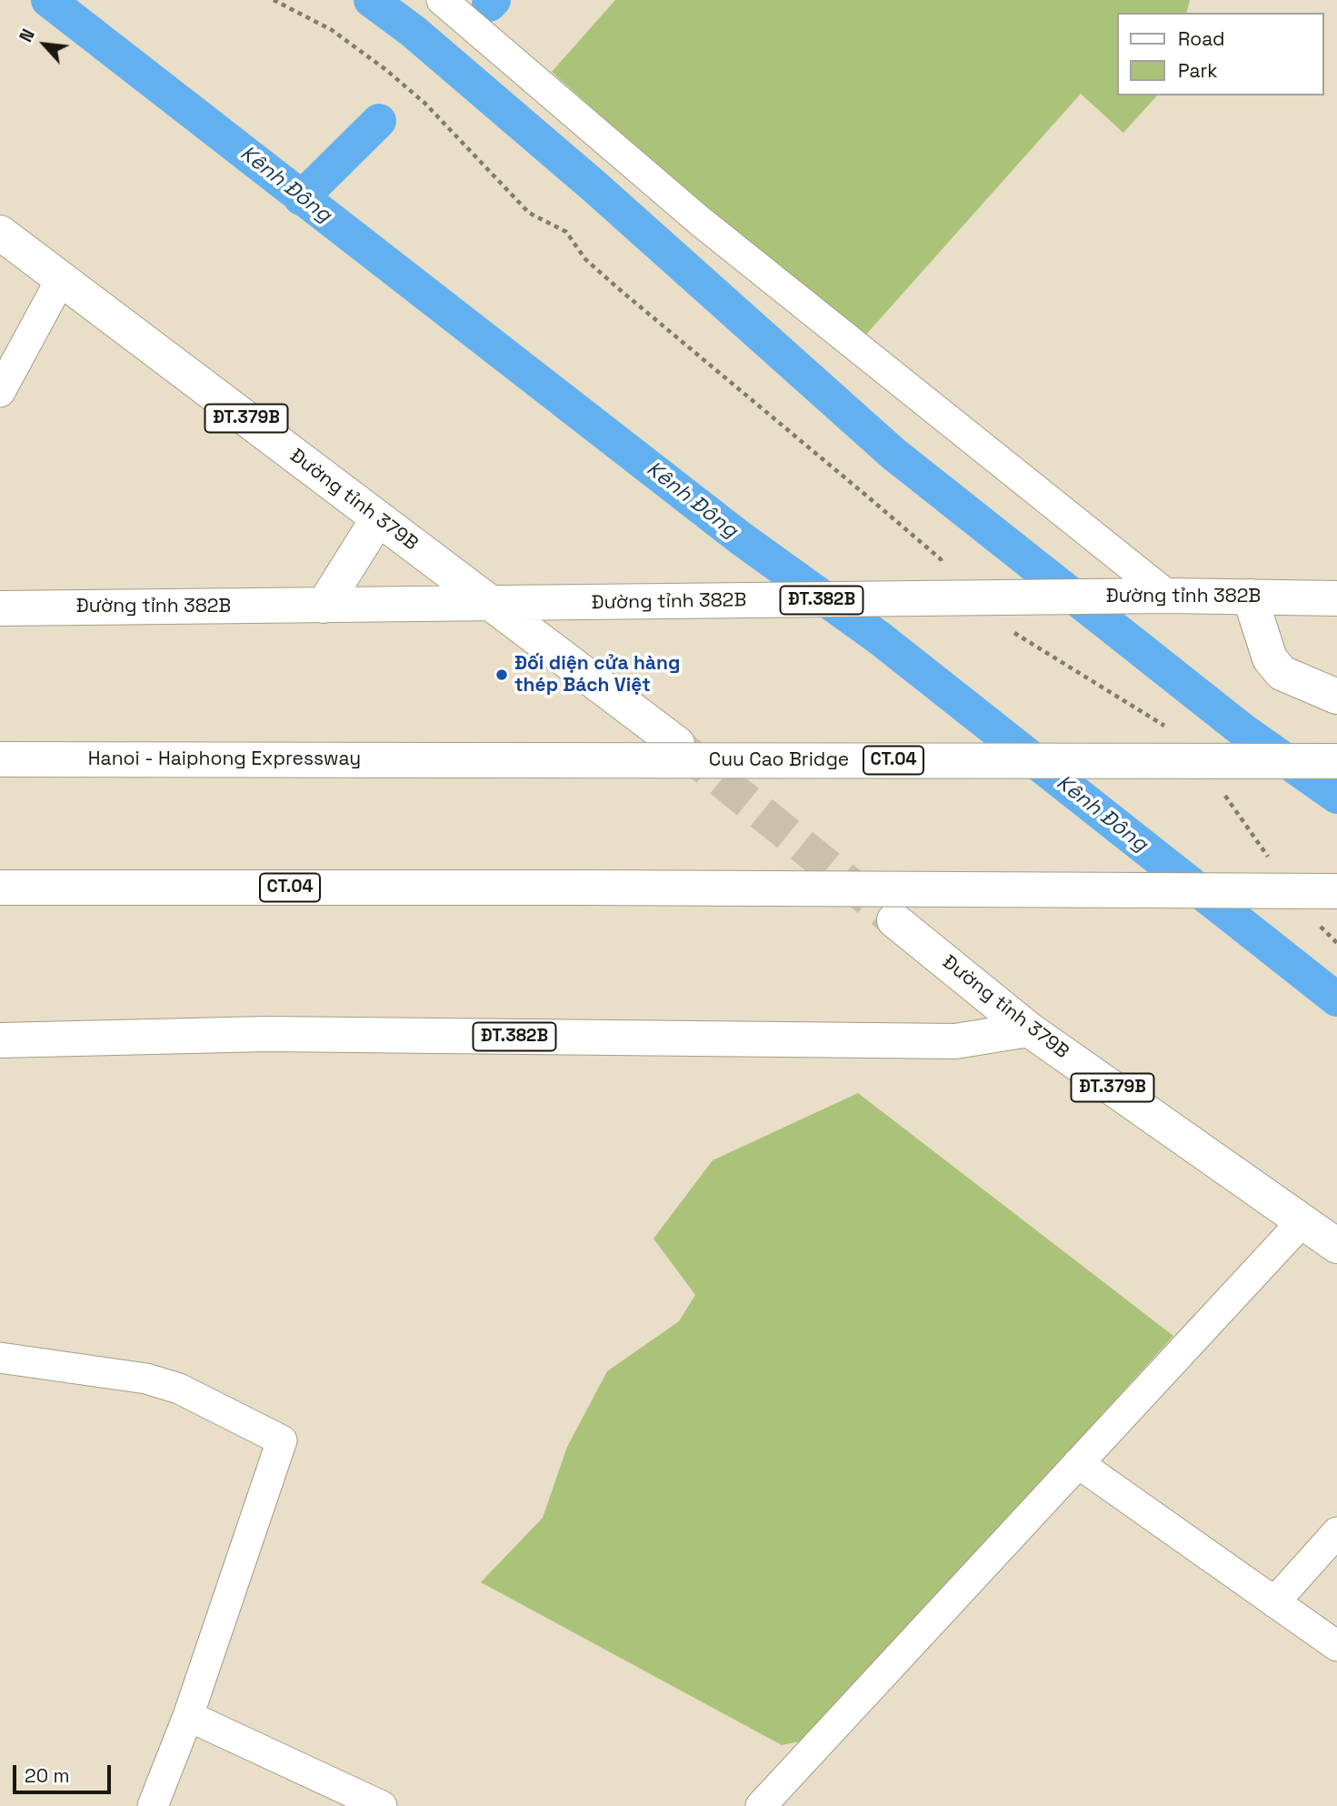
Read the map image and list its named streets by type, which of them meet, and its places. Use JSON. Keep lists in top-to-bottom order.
{
  "streets": {
    "main road": [
      "ĐT.379B",
      "Đường tỉnh 379B",
      "Đường tỉnh 382B",
      "ĐT.382B",
      "Hanoi - Haiphong Expressway",
      "Cuu Cao Bridge",
      "CT.04"
    ]
  },
  "crossings": [
    ["Đường tỉnh 379B", "Đường tỉnh 382B"],
    ["Đường tỉnh 379B", "ĐT.382B"],
    ["Hanoi - Haiphong Expressway", "Cuu Cao Bridge"]
  ],
  "water": ["Kênh Đông"],
  "places": ["Đối diện cửa hàng thép Bách Việt"],
  "legend": ["Road", "Park"],
  "scale_bar": "20 m",
  "north": "top left"
}
